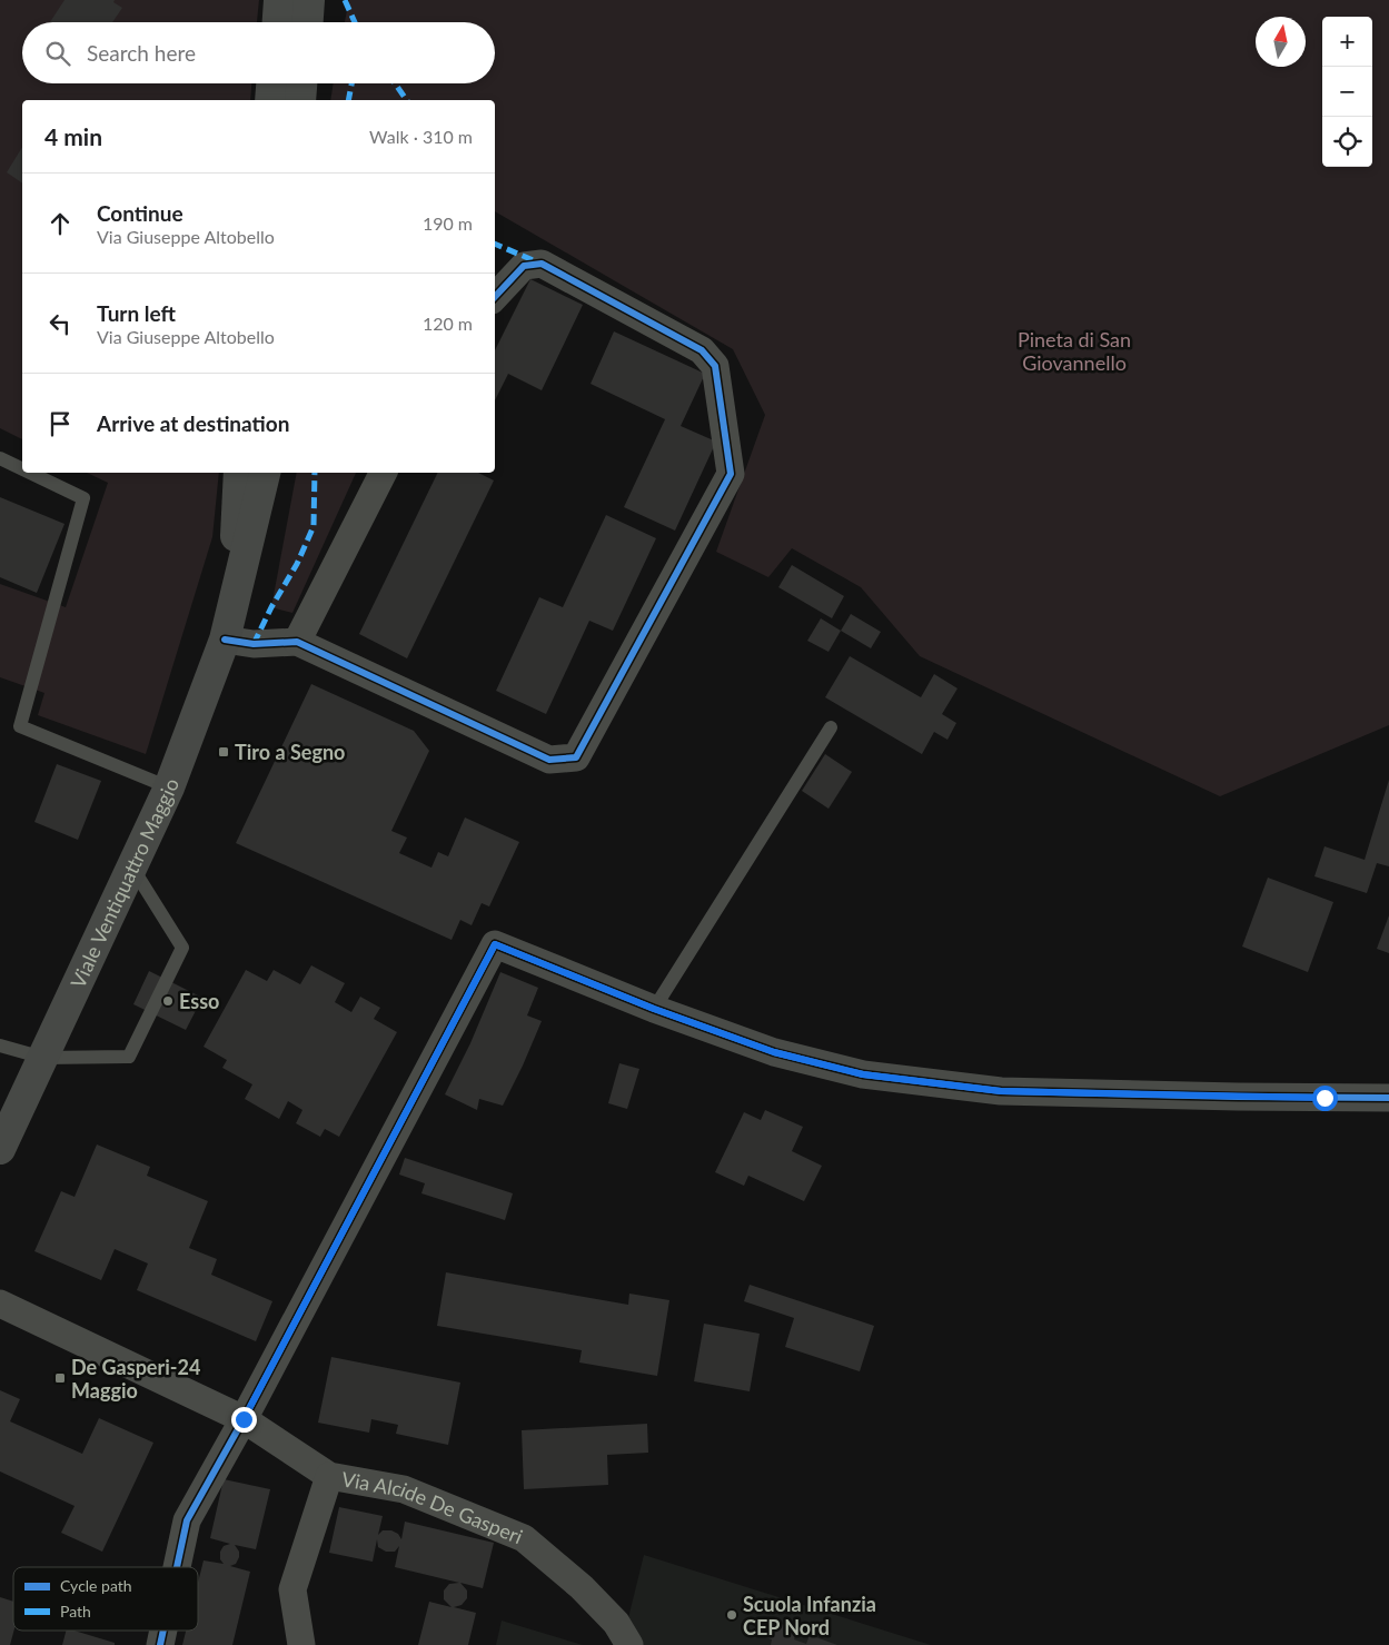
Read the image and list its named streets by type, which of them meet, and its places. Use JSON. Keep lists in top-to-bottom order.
{
  "streets": {
    "main road": ["Viale Ventiquattro Maggio"],
    "street": ["Via Alcide De Gasperi"]
  },
  "parks": ["Pineta di San Giovannello"],
  "places": {
    "transit": ["Tiro a Segno", "De Gasperi-24 Maggio"],
    "other": ["Esso", "Scuola Infanzia CEP Nord"]
  },
  "legend": ["Cycle path", "Path"],
  "north": "top",
  "page": {
    "map_buttons": ["+", "−"],
    "search": "Search here",
    "heading": ["4 min", "Walk · 310 m"],
    "list": [
      ["Continue", "Via Giuseppe Altobello", "190 m"],
      ["Turn left", "Via Giuseppe Altobello", "120 m"],
      "Arrive at destination"
    ]
  }
}
